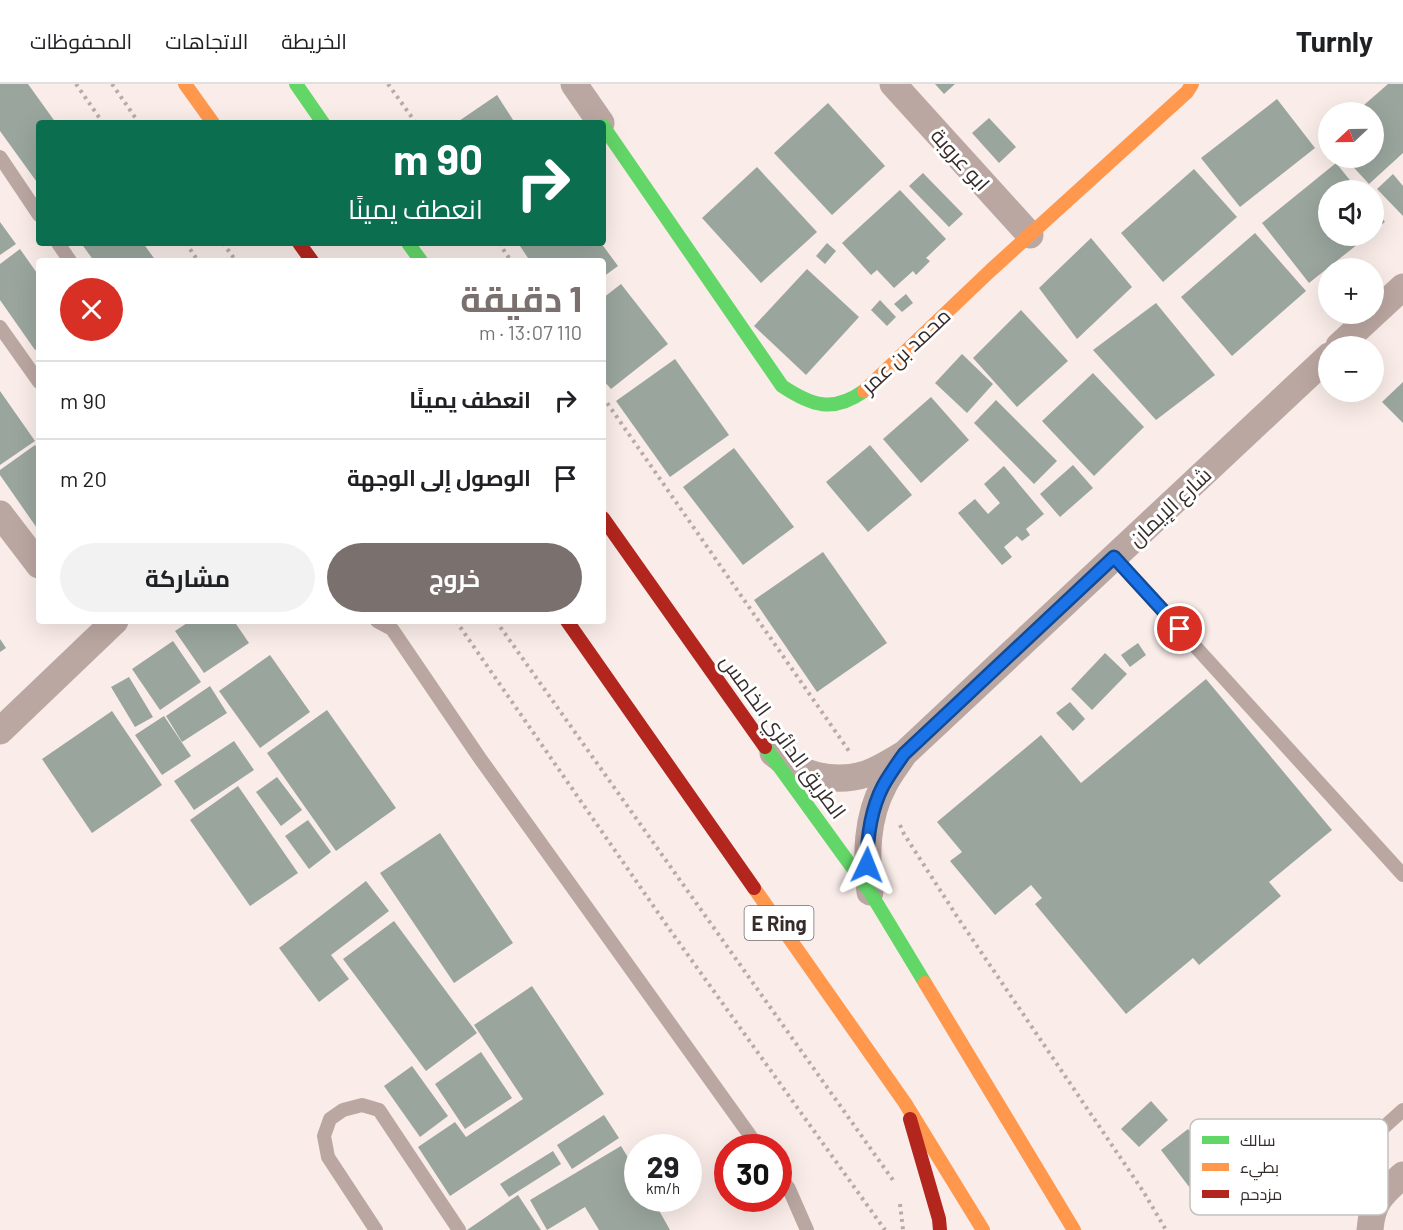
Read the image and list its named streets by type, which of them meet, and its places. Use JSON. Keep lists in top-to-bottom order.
{
  "streets": {
    "main road": ["محمد بن عمر", "الطريق الدائري الخامس", "E Ring"],
    "street": ["ابو عروبة", "شارع الإيمان"]
  },
  "crossings": [
    ["ابو عروبة", "محمد بن عمر"],
    ["شارع الإيمان", "الطريق الدائري الخامس"]
  ],
  "legend": ["سالك", "بطيء", "مزدحم"],
  "north": "left",
  "page": {
    "header": "Turnly",
    "nav": ["الخريطة", "الاتجاهات", "المحفوظات"],
    "map_buttons": ["+", "−"],
    "turn": ["90 m", "انعطف يمينًا"],
    "heading": ["1 دقيقة", "110 m · 13:07"],
    "list": [
      {
        "name": "انعطف يمينًا",
        "value": "90 m"
      },
      {
        "name": "الوصول إلى الوجهة",
        "value": "20 m"
      }
    ],
    "buttons": ["خروج", "مشاركة"],
    "speed": "29 km/h",
    "limit": "30"
  }
}
